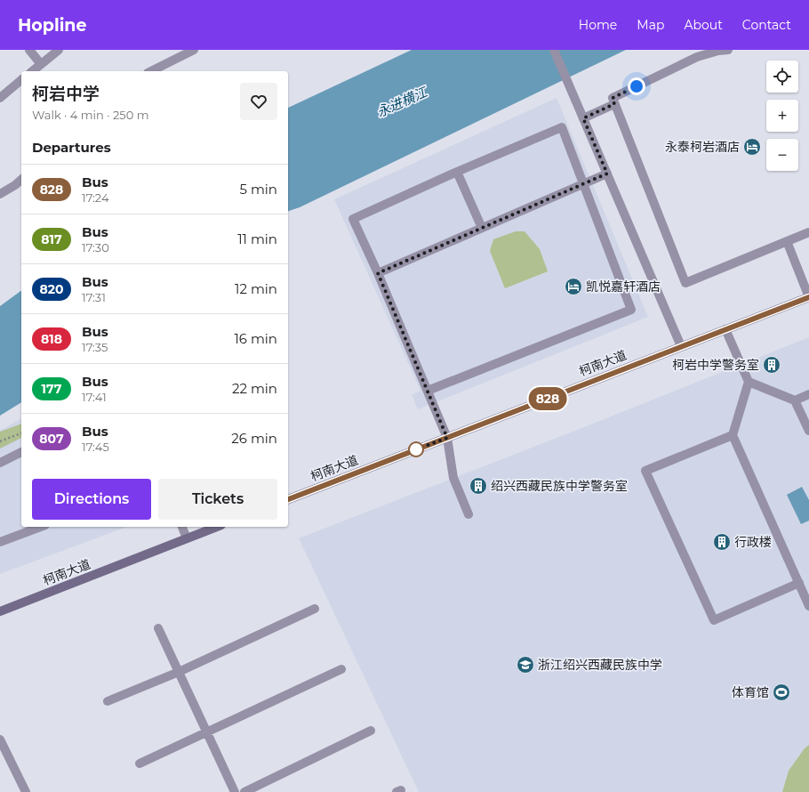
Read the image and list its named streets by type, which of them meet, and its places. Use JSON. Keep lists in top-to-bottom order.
{
  "streets": {
    "main road": ["柯南大道"]
  },
  "water": ["永进横江"],
  "places": {
    "hotel": ["永泰柯岩酒店", "凯悦嘉轩酒店"],
    "building": ["柯岩中学警务室", "绍兴西藏民族中学警务室", "行政楼"],
    "school or university": ["浙江绍兴西藏民族中学"],
    "sports": ["体育馆"]
  },
  "lines": ["bus line 828"],
  "page": {
    "header": "Hopline",
    "nav": [
      "Home",
      "Map",
      "About",
      "Contact"
    ],
    "on_map": "828",
    "map_buttons": ["+", "−"],
    "heading": [
      ["柯岩中学", "Walk · 4 min · 250 m"],
      "Departures"
    ],
    "list": [
      {
        "mark": "828",
        "name": "Bus",
        "note": "17:24",
        "value": "5 min"
      },
      {
        "mark": "817",
        "name": "Bus",
        "note": "17:30",
        "value": "11 min"
      },
      {
        "mark": "820",
        "name": "Bus",
        "note": "17:31",
        "value": "12 min"
      },
      {
        "mark": "818",
        "name": "Bus",
        "note": "17:35",
        "value": "16 min"
      },
      {
        "mark": "177",
        "name": "Bus",
        "note": "17:41",
        "value": "22 min"
      },
      {
        "mark": "807",
        "name": "Bus",
        "note": "17:45",
        "value": "26 min"
      }
    ],
    "buttons": ["Directions", "Tickets"]
  }
}
